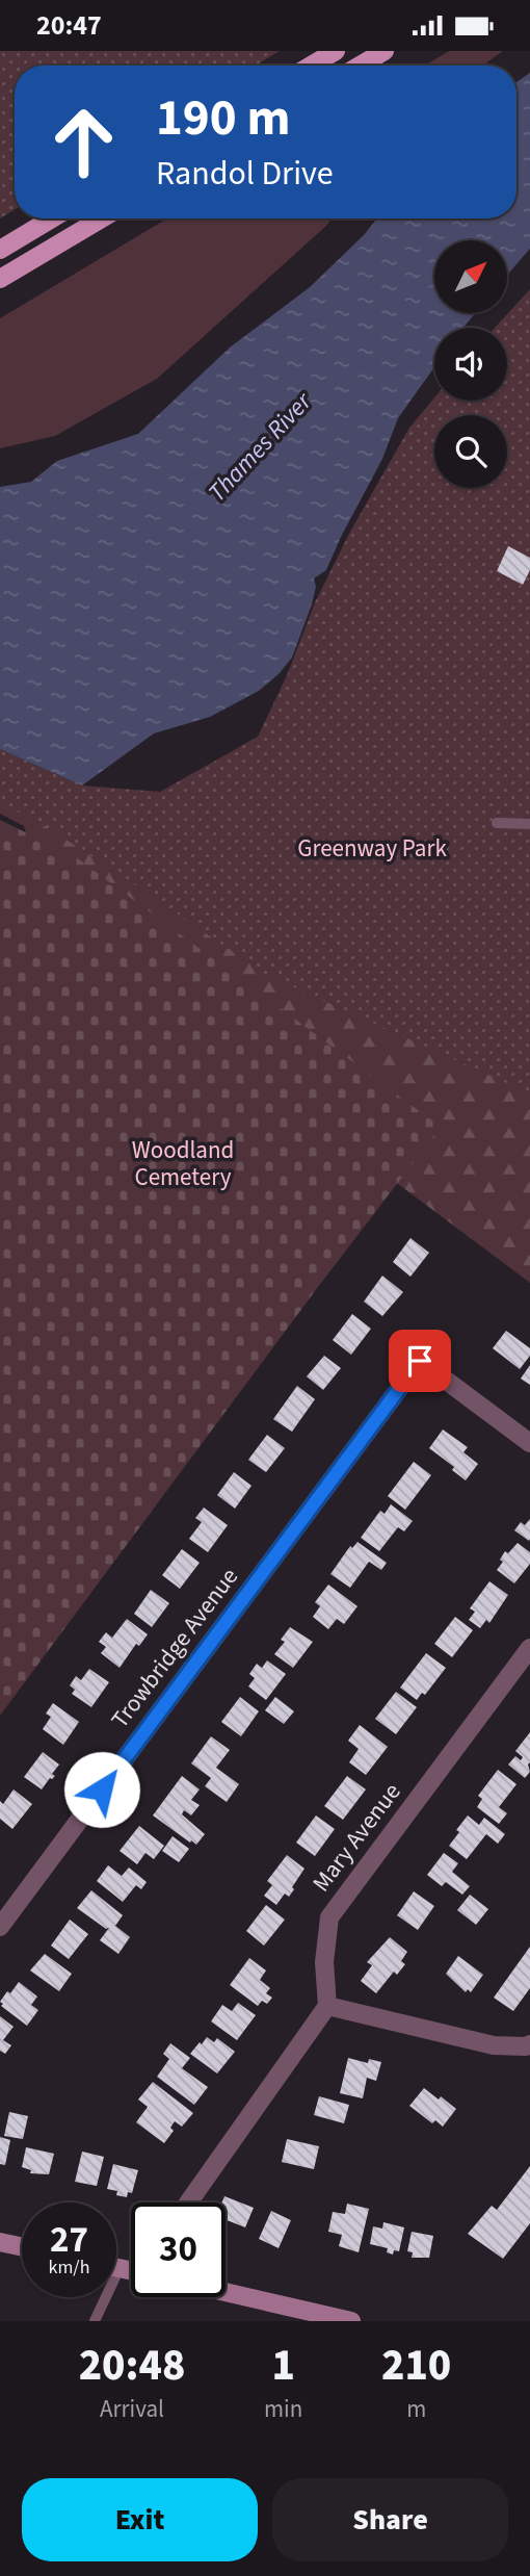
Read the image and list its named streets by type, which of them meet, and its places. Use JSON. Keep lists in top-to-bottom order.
{
  "streets": {
    "street": ["Trowbridge Avenue", "Mary Avenue"]
  },
  "water": ["Thames River"],
  "parks": ["Greenway Park", "Woodland Cemetery"],
  "north": "top right",
  "page": {
    "status": "20:47",
    "turn": ["190 m", "Randol Drive"],
    "speed": "27 km/h",
    "limit": "30",
    "eta": [
      "20:48",
      "Arrival",
      "1",
      "min",
      "210",
      "m"
    ],
    "buttons": ["Exit", "Share"]
  }
}
